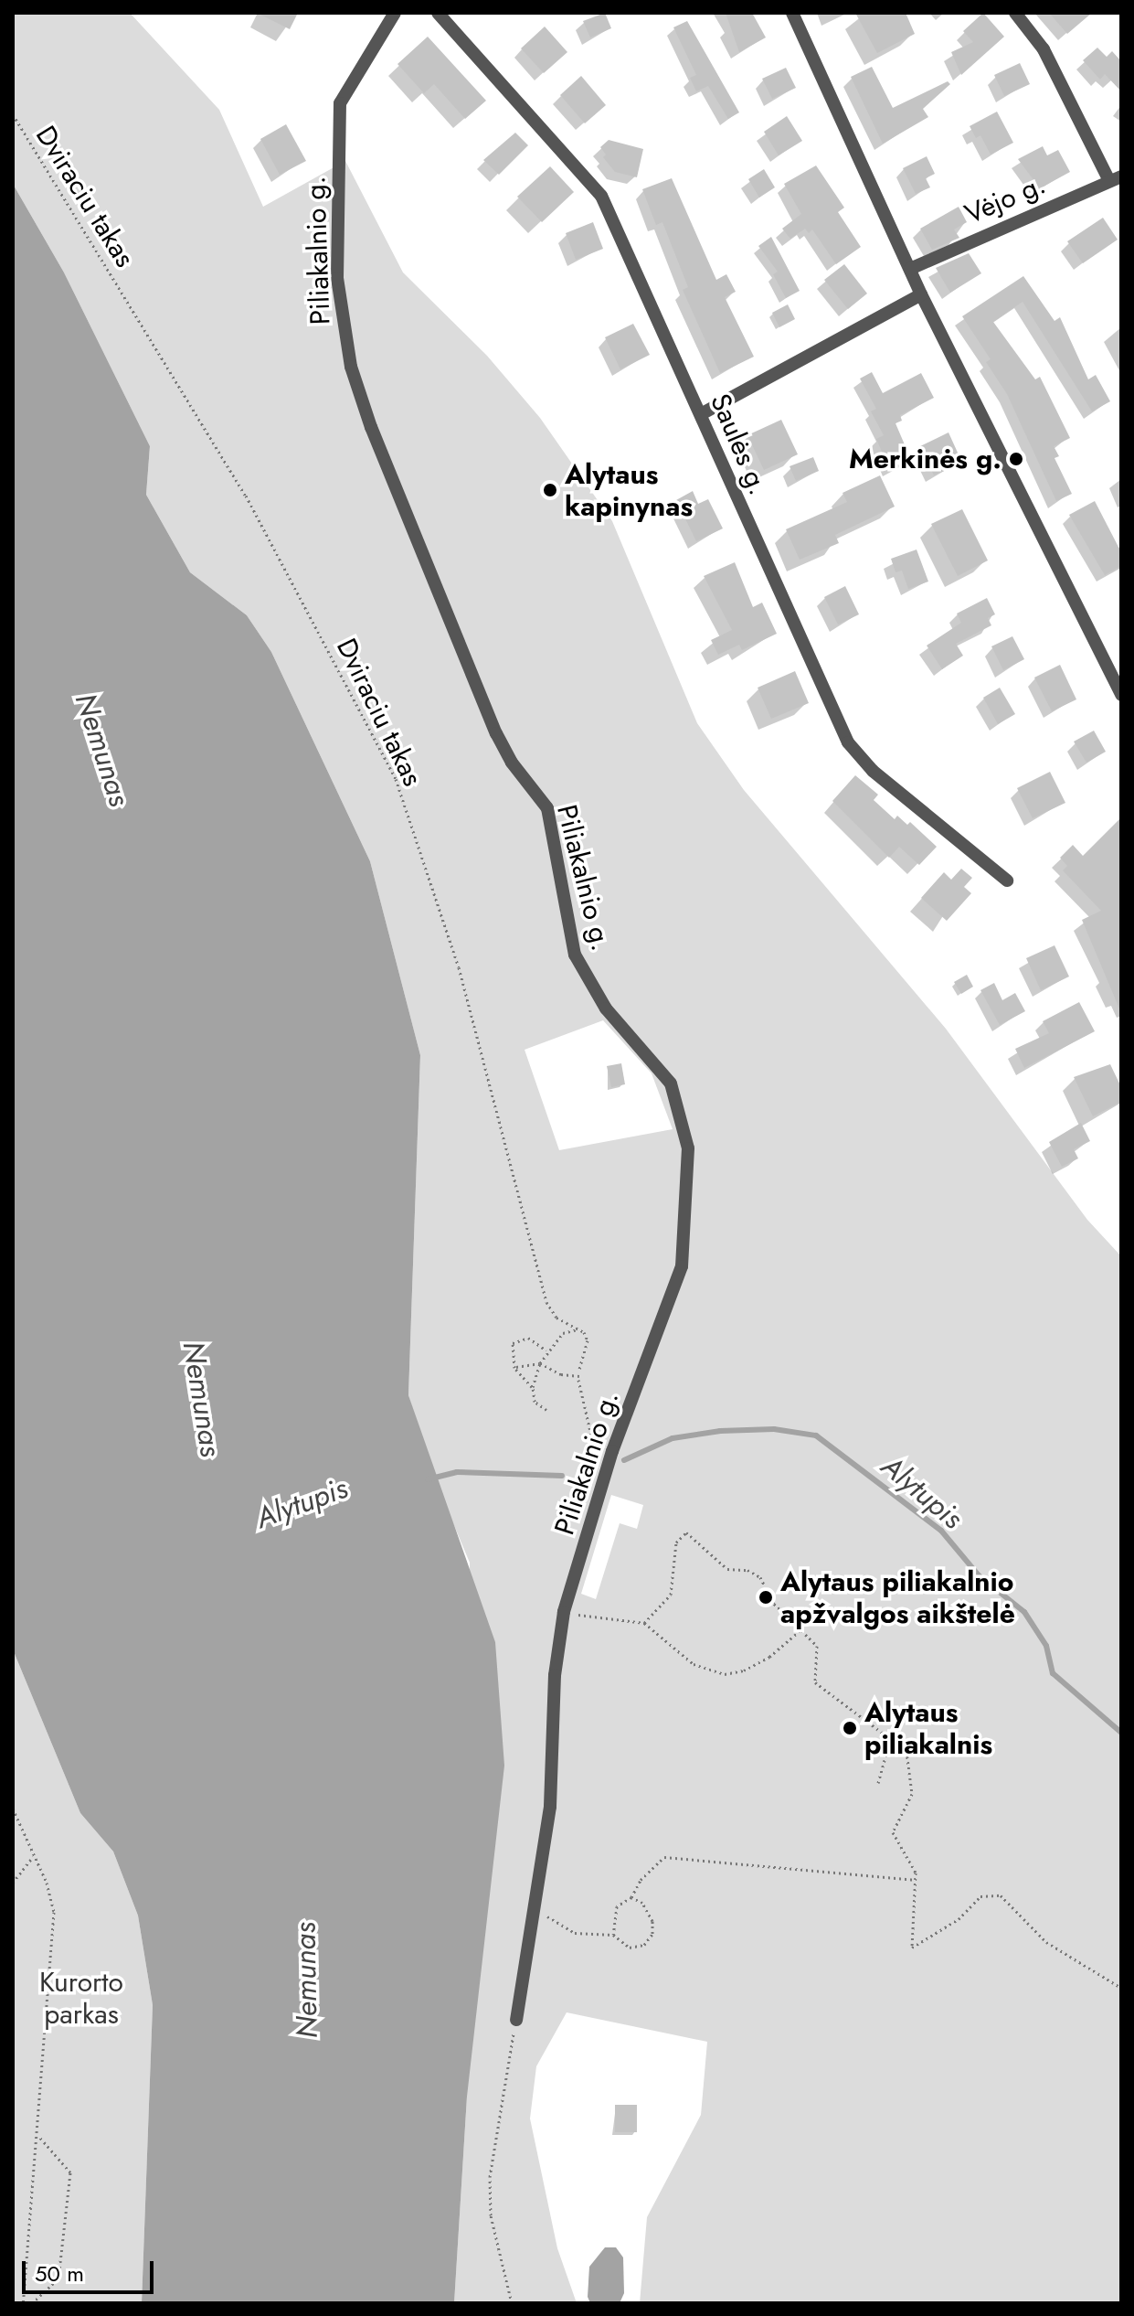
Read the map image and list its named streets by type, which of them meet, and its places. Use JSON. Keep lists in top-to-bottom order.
{
  "streets": {
    "street": ["Vėjo g.", "Piliakalnio g.", "Saulės g."],
    "path": ["Dviraciu takas"]
  },
  "water": ["Nemunas", "Alytupis"],
  "parks": ["Kurorto parkas"],
  "places": [
    "Merkinės g.",
    "Alytaus kapinynas",
    "Alytaus piliakalnio apžvalgos aikštelė",
    "Alytaus piliakalnis"
  ],
  "scale_bar": "50 m"
}
